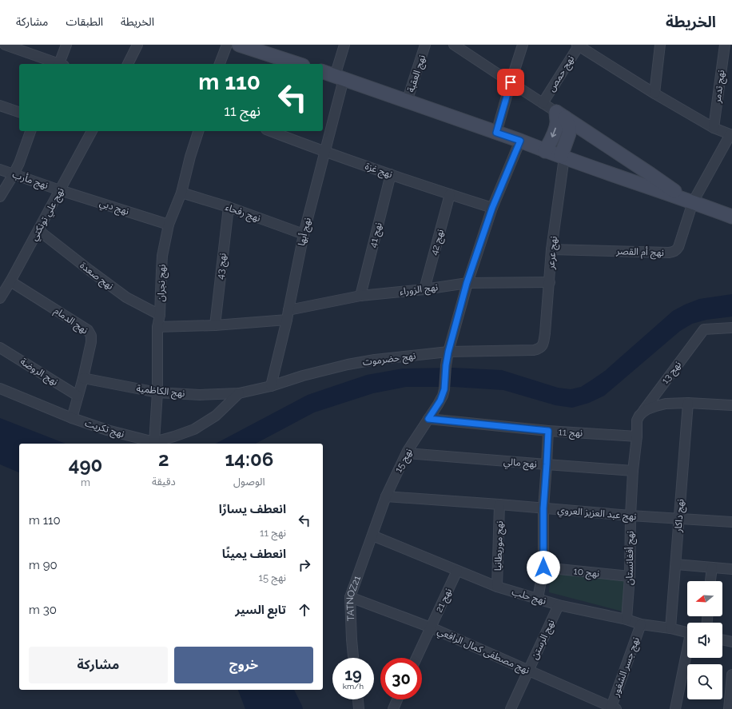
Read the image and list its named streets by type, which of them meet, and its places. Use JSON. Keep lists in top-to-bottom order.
{
  "streets": {
    "street": [
      "نهج العقبة",
      "نهج حمص",
      "نهج تدمر",
      "نهج غزة",
      "نهج مأرب",
      "نهج دبي",
      "نهج رفحاء",
      "نهج علي تونكتي",
      "نهج أبها",
      "نهج 41",
      "نهج 42",
      "نهج أم القصر",
      "نهج عرعر",
      "نهج 43",
      "نهج صعدة",
      "نهج نجران",
      "نهج الزوراء",
      "نهج الدمام",
      "نهج حضرموت",
      "نهج الروضة",
      "نهج 13",
      "نهج الكاظمية",
      "نهج تكريت",
      "نهج 11",
      "نهج 15",
      "نهج مالي",
      "نهج عبد العزيز العروي",
      "نهج داكار",
      "نهج موريطانيا",
      "نهج أفغانستان",
      "نهج 10",
      "نهج حلب",
      "TATNOZ21",
      "نهج 21",
      "نهج الرستن",
      "نهج مصطفى كمال الرافعي",
      "نهج جسر الشغور"
    ]
  },
  "crossings": [
    ["نهج غزة", "نهج أبها"],
    ["نهج غزة", "نهج 41"],
    ["نهج غزة", "نهج 42"],
    ["نهج غزة", "نهج 15"],
    ["نهج مأرب", "نهج دبي"],
    ["نهج مأرب", "نهج علي تونكتي"],
    ["نهج دبي", "نهج علي تونكتي"],
    ["نهج دبي", "نهج نجران"],
    ["نهج رفحاء", "نهج أبها"],
    ["نهج رفحاء", "نهج 43"],
    ["نهج رفحاء", "نهج نجران"],
    ["نهج علي تونكتي", "نهج صعدة"],
    ["نهج علي تونكتي", "نهج الدمام"],
    ["نهج أبها", "نهج الزوراء"],
    ["نهج أبها", "نهج حضرموت"],
    ["نهج 41", "نهج الزوراء"],
    ["نهج 42", "نهج الزوراء"],
    ["نهج أم القصر", "نهج عرعر"],
    ["نهج عرعر", "نهج الزوراء"],
    ["نهج عرعر", "نهج حضرموت"],
    ["نهج صعدة", "نهج نجران"],
    ["نهج نجران", "نهج الكاظمية"],
    ["نهج نجران", "نهج تكريت"],
    ["نهج الزوراء", "نهج 15"],
    ["نهج الدمام", "نهج الروضة"],
    ["نهج الدمام", "نهج الكاظمية"],
    ["نهج الدمام", "نهج تكريت"],
    ["نهج حضرموت", "نهج الكاظمية"],
    ["نهج حضرموت", "نهج تكريت"],
    ["نهج حضرموت", "نهج 15"],
    ["نهج 13", "نهج أفغانستان"],
    ["نهج الكاظمية", "نهج تكريت"],
    ["نهج 11", "نهج 15"],
    ["نهج 11", "نهج أفغانستان"],
    ["نهج 15", "نهج مالي"],
    ["نهج 15", "نهج عبد العزيز العروي"],
    ["نهج 15", "نهج حلب"],
    ["نهج 15", "TATNOZ21"],
    ["نهج مالي", "نهج أفغانستان"],
    ["نهج عبد العزيز العروي", "نهج داكار"],
    ["نهج عبد العزيز العروي", "نهج موريطانيا"],
    ["نهج عبد العزيز العروي", "نهج أفغانستان"],
    ["نهج داكار", "نهج حلب"],
    ["نهج موريطانيا", "نهج حلب"],
    ["نهج أفغانستان", "نهج 10"],
    ["نهج أفغانستان", "نهج حلب"],
    ["نهج حلب", "TATNOZ21"],
    ["نهج حلب", "نهج 21"],
    ["نهج حلب", "نهج الرستن"],
    ["نهج حلب", "نهج جسر الشغور"],
    ["TATNOZ21", "نهج مصطفى كمال الرافعي"],
    ["نهج 21", "نهج مصطفى كمال الرافعي"],
    ["نهج الرستن", "نهج مصطفى كمال الرافعي"],
    ["نهج مصطفى كمال الرافعي", "نهج جسر الشغور"]
  ],
  "north": "left",
  "page": {
    "header": "الخريطة",
    "nav": ["الخريطة", "الطبقات", "مشاركة"],
    "turn": ["110 m", "نهج 11"],
    "eta": [
      "14:06",
      "الوصول",
      "2",
      "دقيقة",
      "490",
      "m"
    ],
    "list": [
      {
        "name": "انعطف يسارًا",
        "note": "نهج 11",
        "value": "110 m"
      },
      {
        "name": "انعطف يمينًا",
        "note": "نهج 15",
        "value": "90 m"
      },
      {
        "name": "تابع السير",
        "value": "30 m"
      }
    ],
    "buttons": ["خروج", "مشاركة"],
    "speed": "19 km/h",
    "limit": "30"
  }
}
